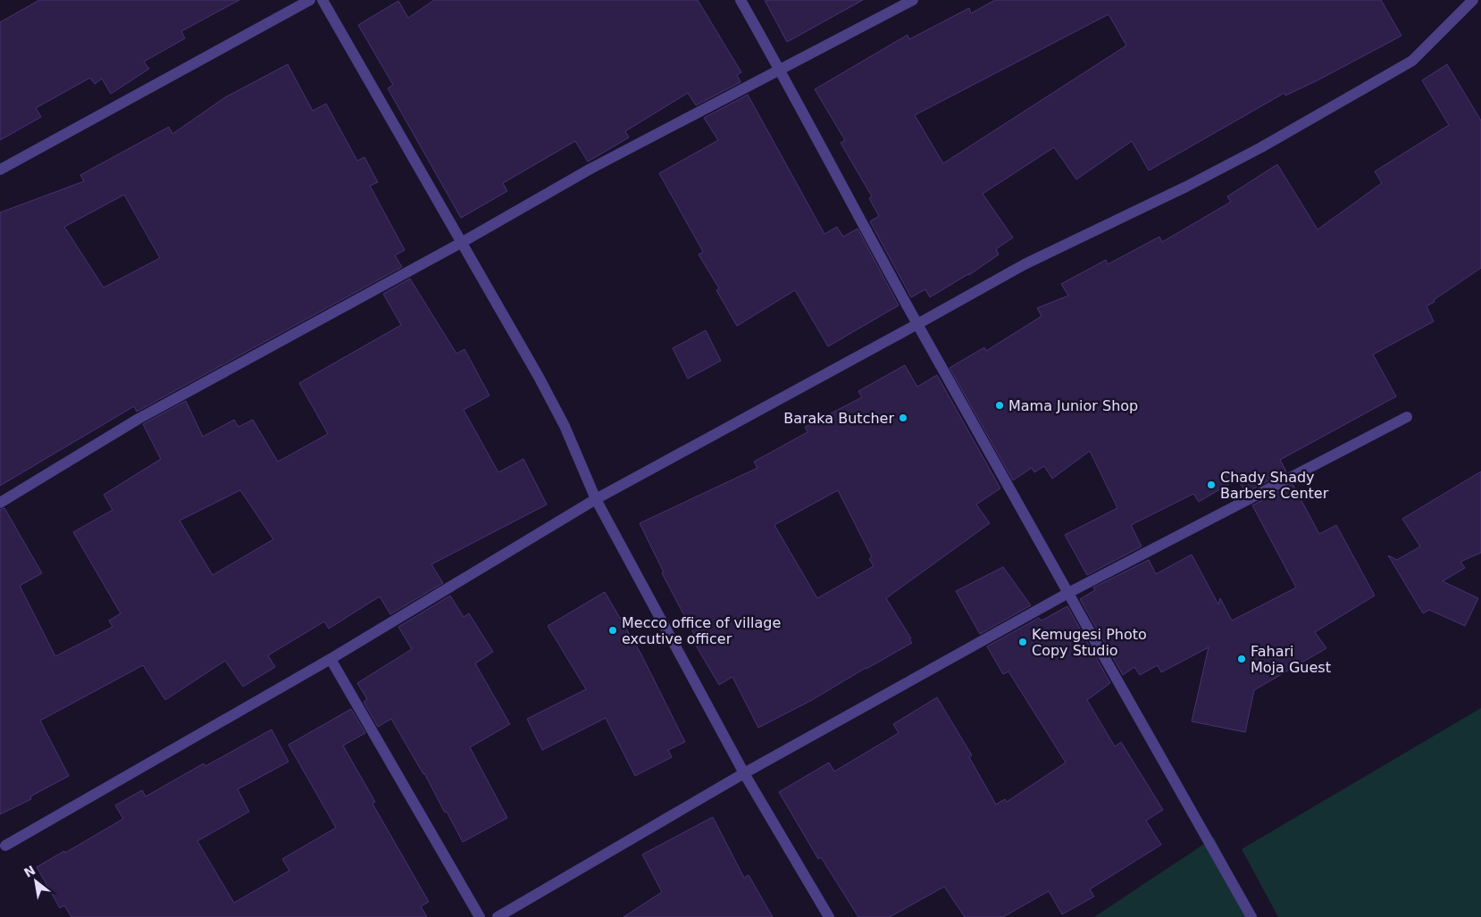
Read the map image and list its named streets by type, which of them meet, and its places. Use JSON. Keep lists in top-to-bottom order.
{
  "places": [
    "Mama Junior Shop",
    "Baraka Butcher",
    "Chady Shady Barbers Center",
    "Mecco office of village excutive officer",
    "Kemugesi Photo Copy Studio",
    "Fahari Moja Guest"
  ],
  "north": "top left"
}
